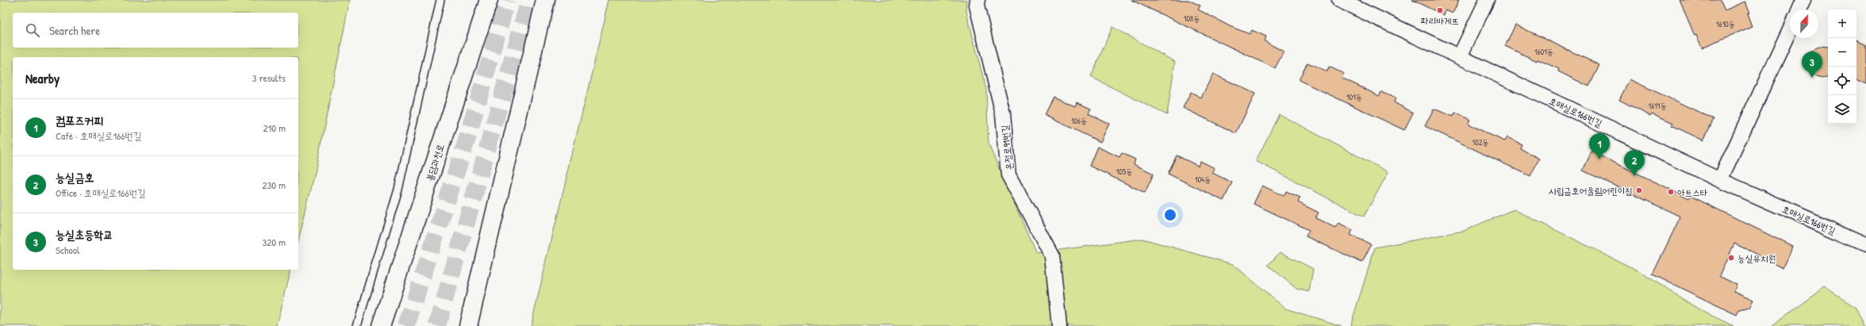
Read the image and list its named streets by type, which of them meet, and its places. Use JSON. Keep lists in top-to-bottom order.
{
  "streets": {
    "highway": ["봉담과천로"],
    "street": ["호매실로166번길", "온정로91번길"]
  },
  "places": [
    "파리바게뜨",
    "시립금호어울림어린이집",
    "아트스타",
    "능실유치원"
  ],
  "house_numbers": [
    "108동",
    "1610동",
    "1601동",
    "101동",
    "1611동",
    "106동",
    "102동",
    "105동",
    "104동"
  ],
  "north": "top",
  "page": {
    "map_buttons": ["+", "−"],
    "search": "Search here",
    "pins": ["3", "1", "2"],
    "heading": ["Nearby", "3 results"],
    "list": [
      {
        "mark": "1",
        "name": "컴포즈커피",
        "note": "Café · 호매실로166번길",
        "value": "210 m"
      },
      {
        "mark": "2",
        "name": "능실금호",
        "note": "Office · 호매실로166번길",
        "value": "230 m"
      },
      {
        "mark": "3",
        "name": "능실초등학교",
        "note": "School",
        "value": "320 m"
      }
    ]
  }
}
